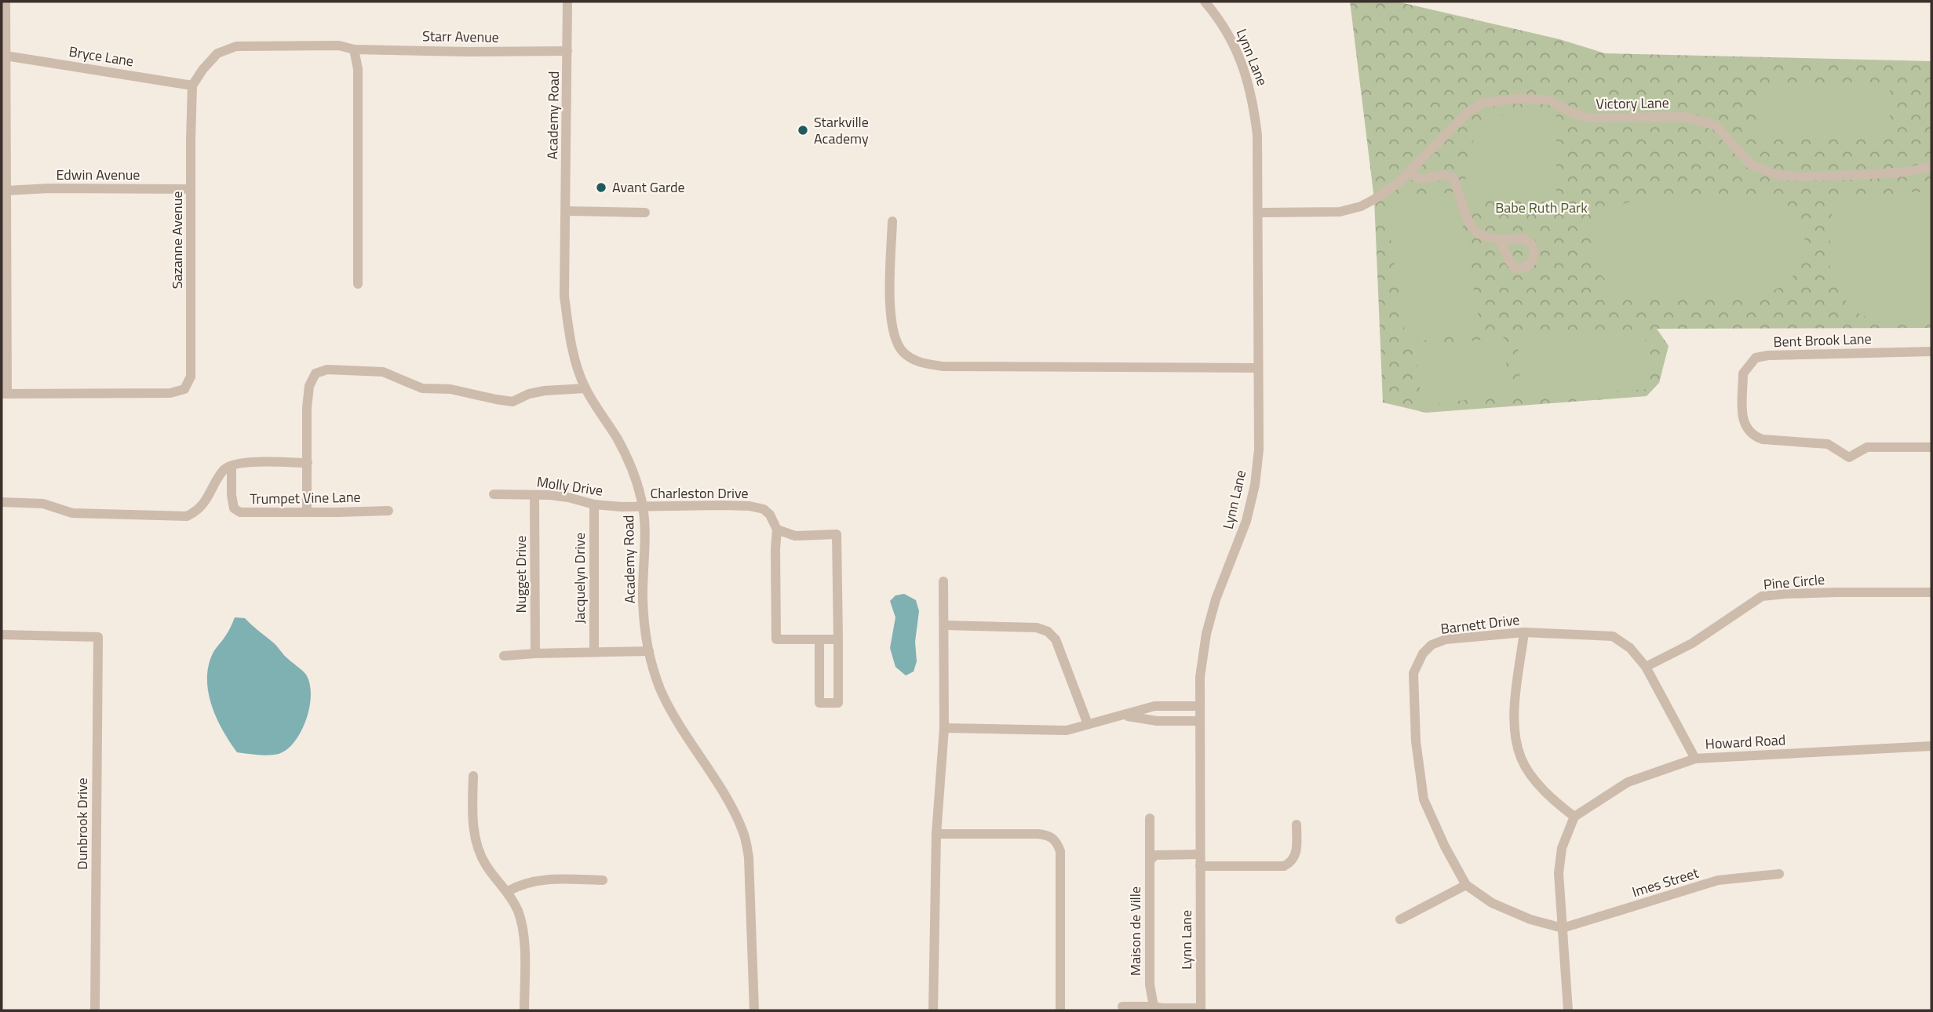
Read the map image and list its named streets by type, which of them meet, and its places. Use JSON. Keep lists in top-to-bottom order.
{
  "streets": {
    "street": [
      "Starr Avenue",
      "Bryce Lane",
      "Lynn Lane",
      "Victory Lane",
      "Academy Road",
      "Edwin Avenue",
      "Sazanne Avenue",
      "Bent Brook Lane",
      "Molly Drive",
      "Charleston Drive",
      "Trumpet Vine Lane",
      "Nugget Drive",
      "Jacquelyn Drive",
      "Pine Circle",
      "Barnett Drive",
      "Howard Road",
      "Dunbrook Drive",
      "Imes Street",
      "Maison de Ville"
    ]
  },
  "crossings": [
    ["Starr Avenue", "Academy Road"],
    ["Bryce Lane", "Sazanne Avenue"],
    ["Lynn Lane", "Victory Lane"],
    ["Academy Road", "Molly Drive"],
    ["Academy Road", "Charleston Drive"],
    ["Edwin Avenue", "Sazanne Avenue"],
    ["Molly Drive", "Charleston Drive"],
    ["Molly Drive", "Nugget Drive"],
    ["Molly Drive", "Jacquelyn Drive"],
    ["Pine Circle", "Barnett Drive"],
    ["Barnett Drive", "Howard Road"],
    ["Barnett Drive", "Imes Street"]
  ],
  "parks": ["Babe Ruth Park"],
  "places": ["Starkville Academy", "Avant Garde"]
}
